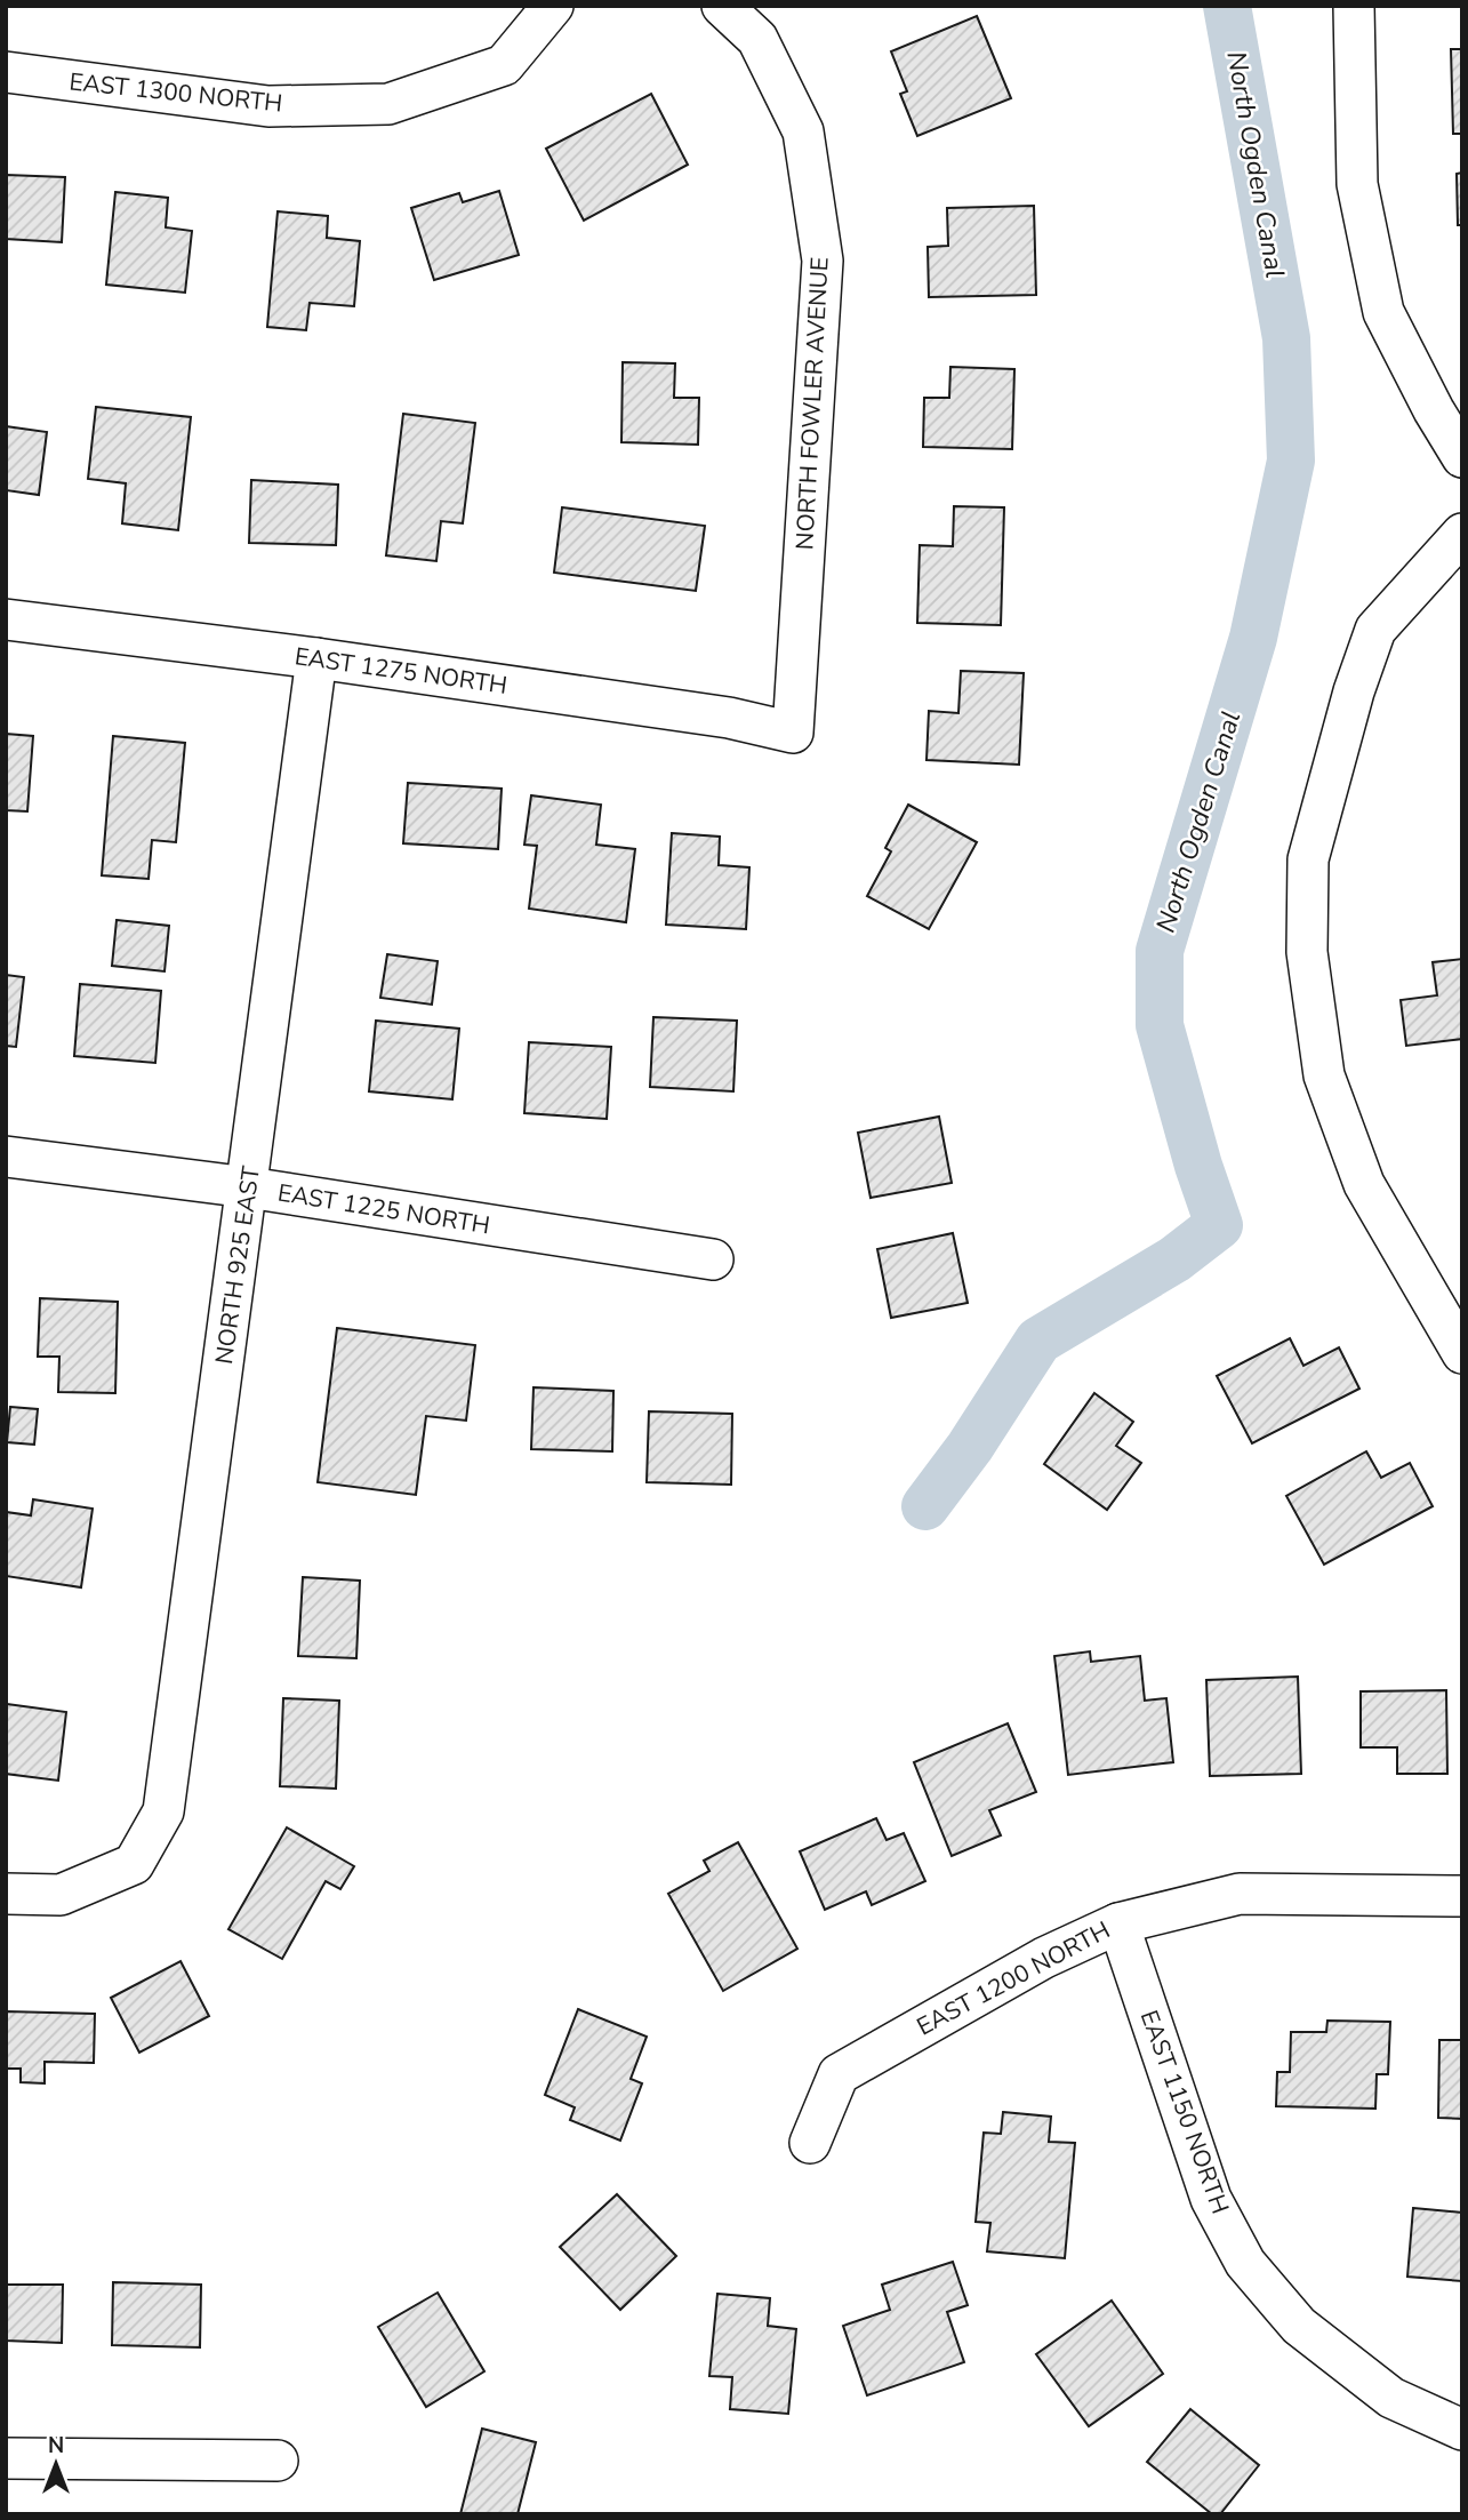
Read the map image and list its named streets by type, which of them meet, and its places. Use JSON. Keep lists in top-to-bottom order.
{
  "streets": {
    "street": [
      "EAST 1300 NORTH",
      "NORTH FOWLER AVENUE",
      "EAST 1275 NORTH",
      "EAST 1225 NORTH",
      "NORTH 925 EAST",
      "EAST 1200 NORTH",
      "EAST 1150 NORTH"
    ]
  },
  "crossings": [
    ["NORTH FOWLER AVENUE", "EAST 1275 NORTH"],
    ["EAST 1275 NORTH", "NORTH 925 EAST"],
    ["EAST 1225 NORTH", "NORTH 925 EAST"],
    ["EAST 1200 NORTH", "EAST 1150 NORTH"]
  ],
  "water": ["North Ogden Canal"],
  "north": "top"
}
